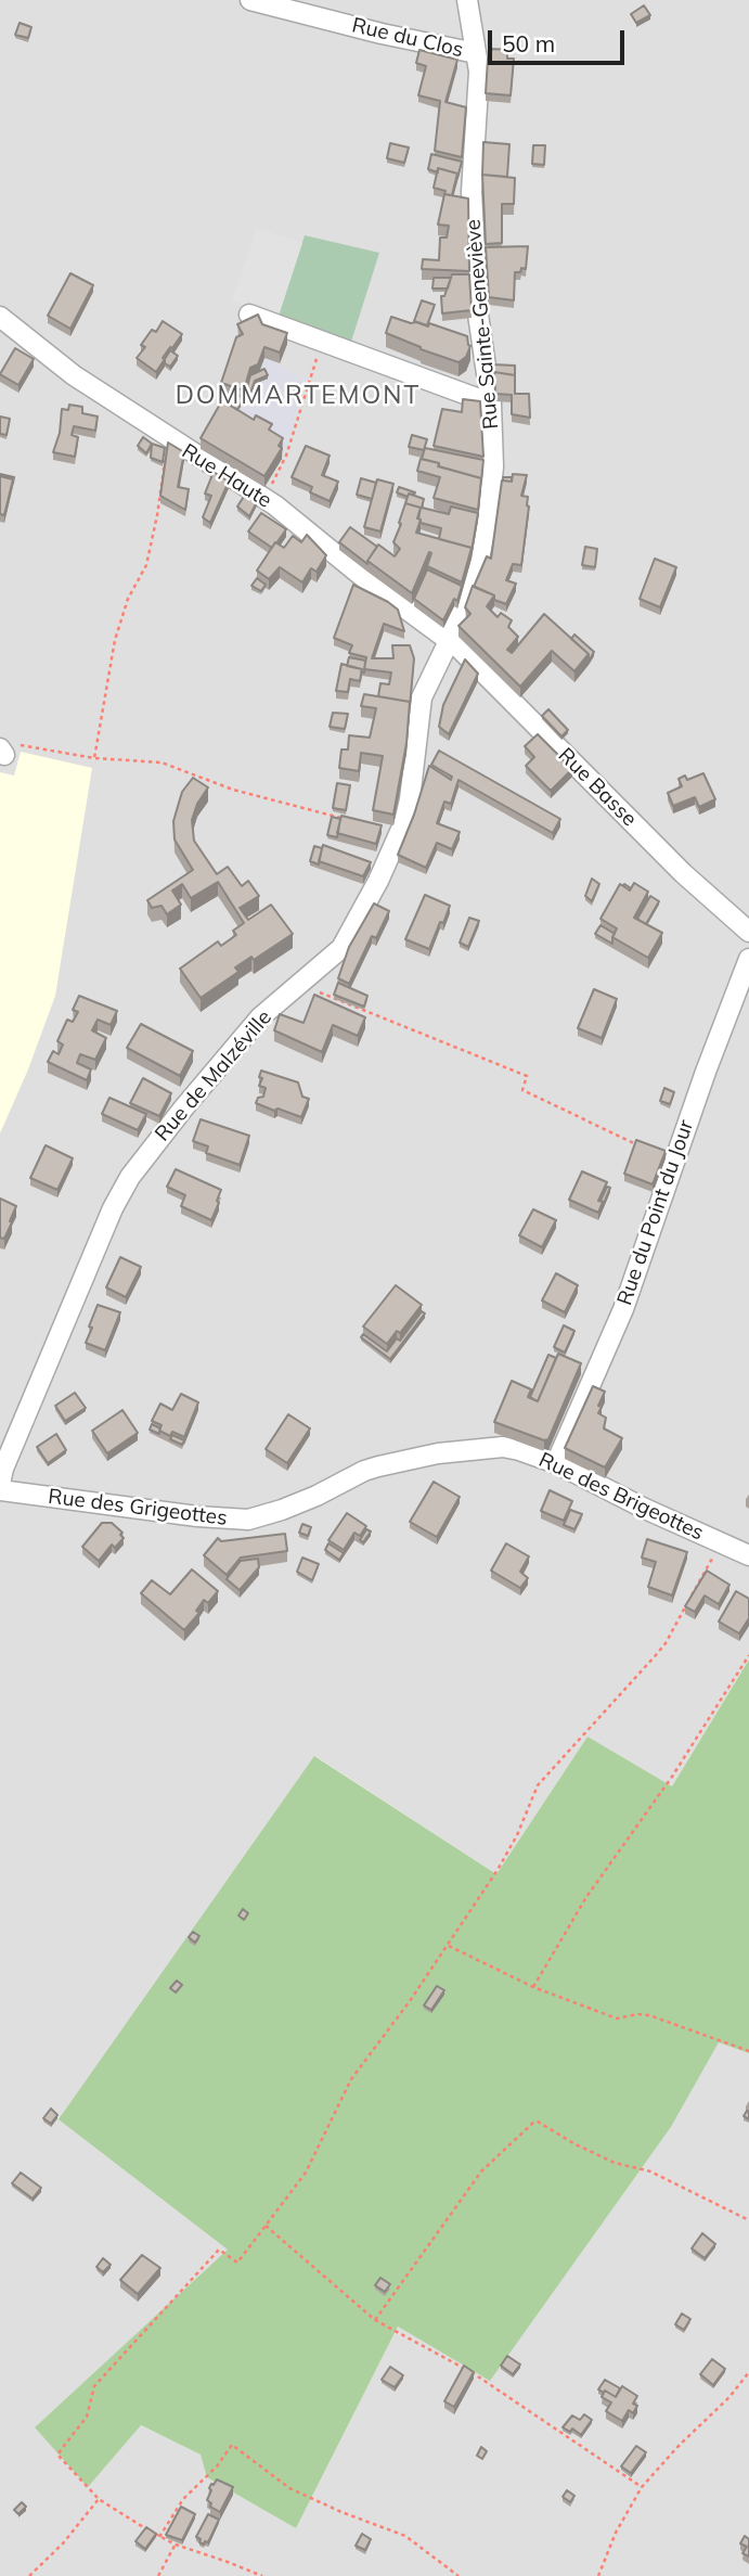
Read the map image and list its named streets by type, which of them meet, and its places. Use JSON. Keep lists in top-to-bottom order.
{
  "streets": {
    "street": [
      "Rue du Clos",
      "Rue Sainte-Geneviève",
      "Rue Haute",
      "Rue Basse",
      "Rue de Malzéville",
      "Rue du Point du Jour",
      "Rue des Brigeottes",
      "Rue des Grigeottes"
    ]
  },
  "crossings": [
    ["Rue du Clos", "Rue Sainte-Geneviève"],
    ["Rue Sainte-Geneviève", "Rue Haute"],
    ["Rue Sainte-Geneviève", "Rue Basse"],
    ["Rue Sainte-Geneviève", "Rue de Malzéville"],
    ["Rue Haute", "Rue Basse"],
    ["Rue Haute", "Rue de Malzéville"],
    ["Rue Basse", "Rue de Malzéville"],
    ["Rue du Point du Jour", "Rue des Brigeottes"],
    ["Rue des Brigeottes", "Rue des Grigeottes"]
  ],
  "districts": ["DOMMARTEMONT"],
  "scale_bar": "50 m"
}
